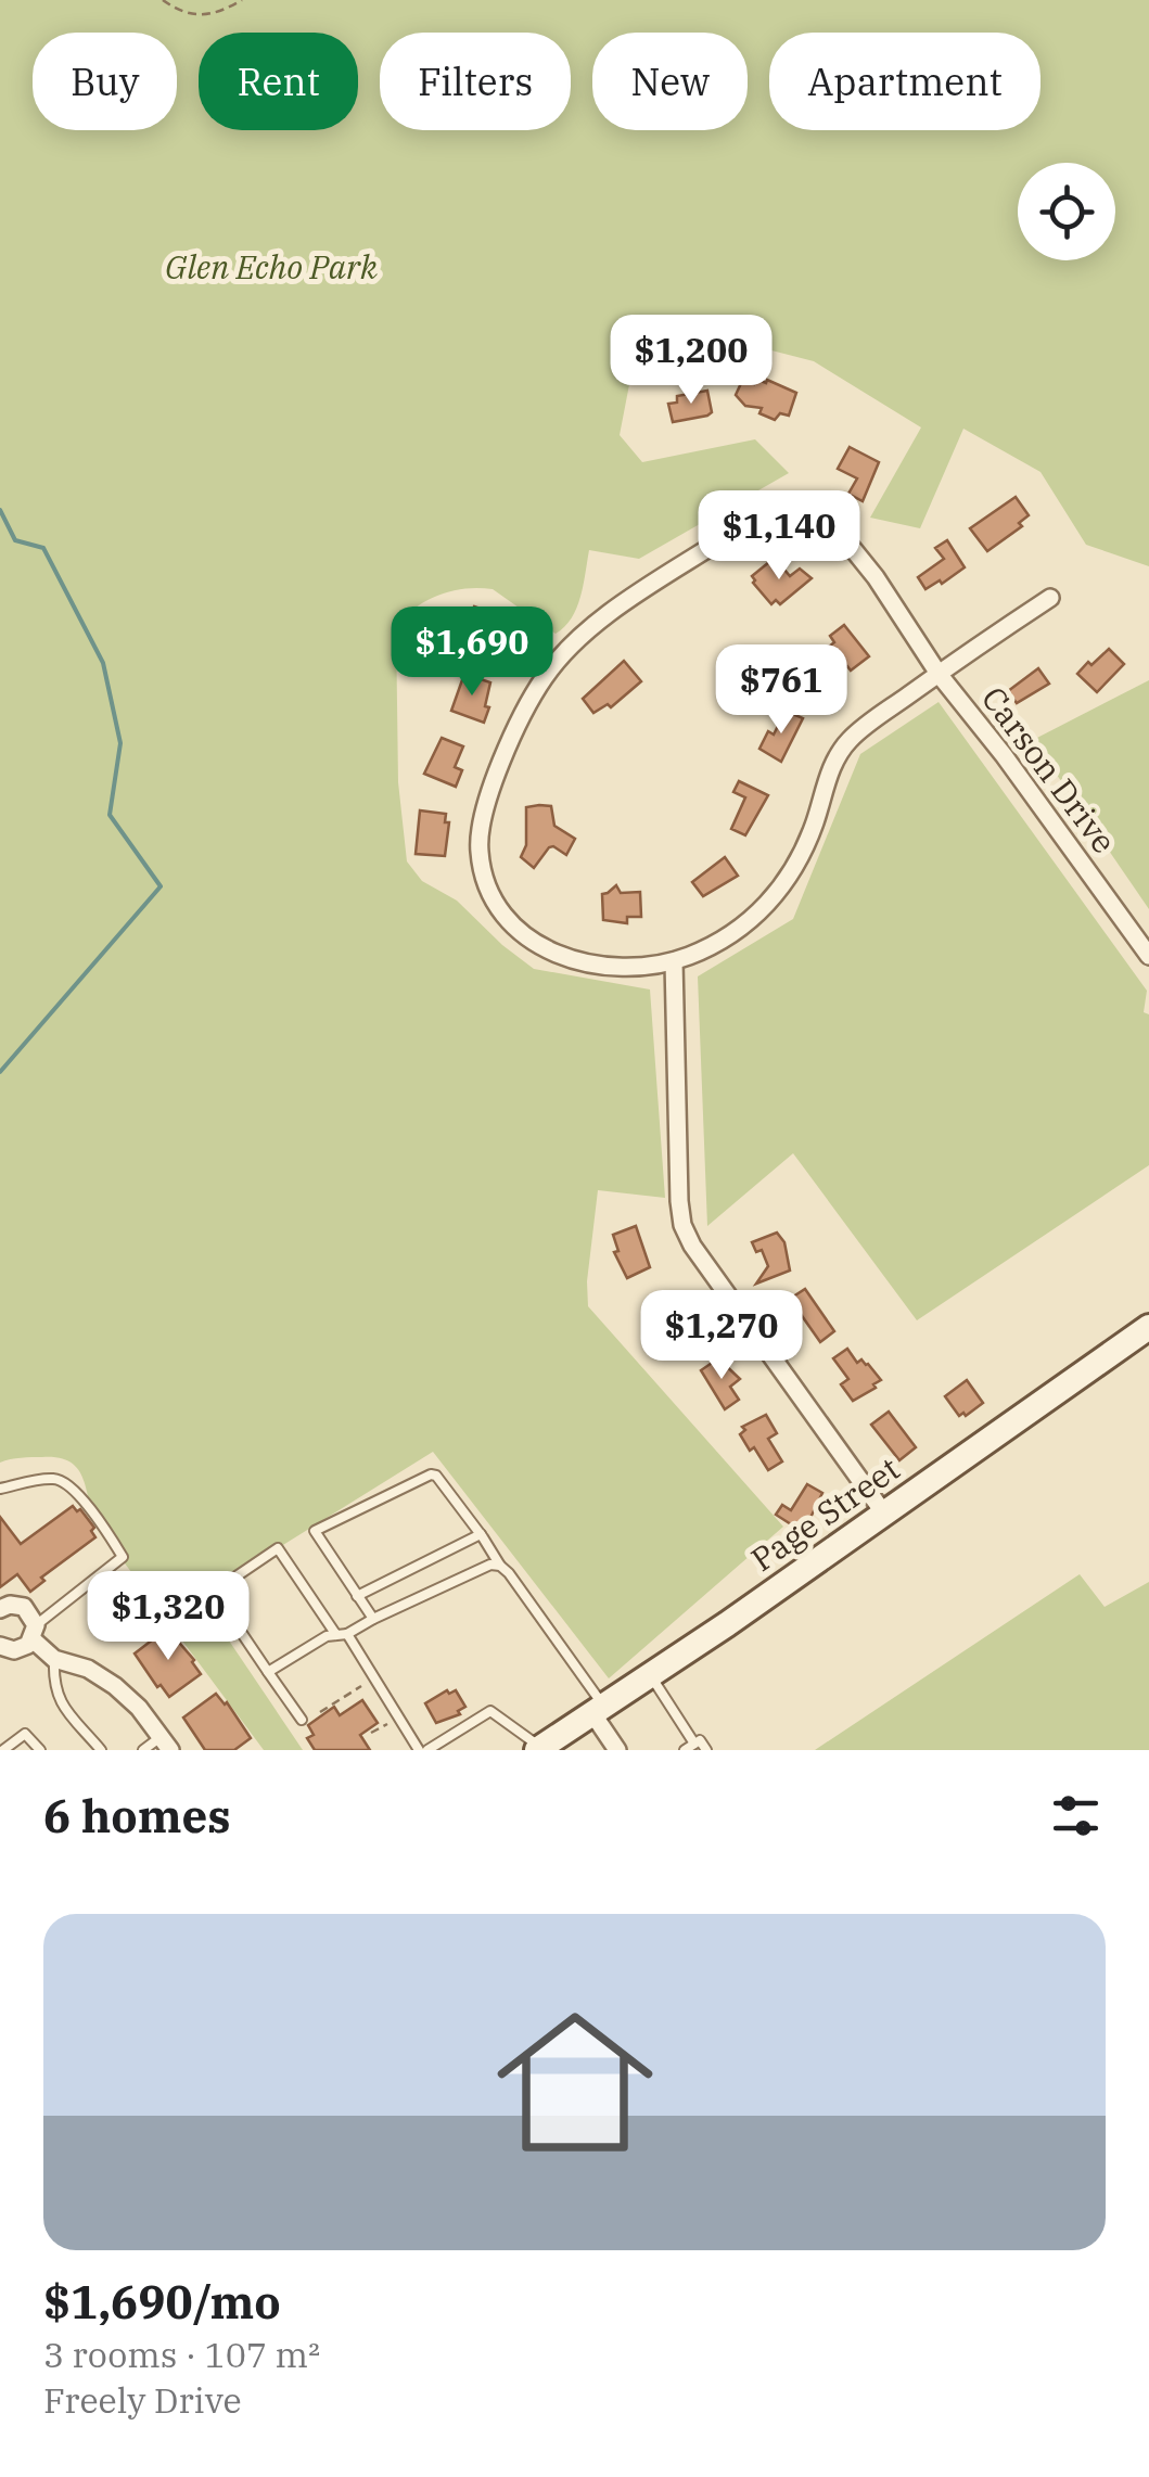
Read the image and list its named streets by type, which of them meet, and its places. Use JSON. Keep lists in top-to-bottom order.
{
  "streets": {
    "street": ["Carson Drive", "Page Street"]
  },
  "parks": ["Glen Echo Park"],
  "page": {
    "chip": [
      "Buy",
      "Rent",
      "Filters",
      "New",
      "Apartment"
    ],
    "price": [
      "$1,200",
      "$1,140",
      "$1,690",
      "$761",
      "$1,270",
      "$1,320"
    ],
    "heading": "6 homes",
    "list": [
      {
        "name": "$1,690/mo",
        "note": "3 rooms · 107 m² · Freely Drive"
      }
    ]
  }
}
